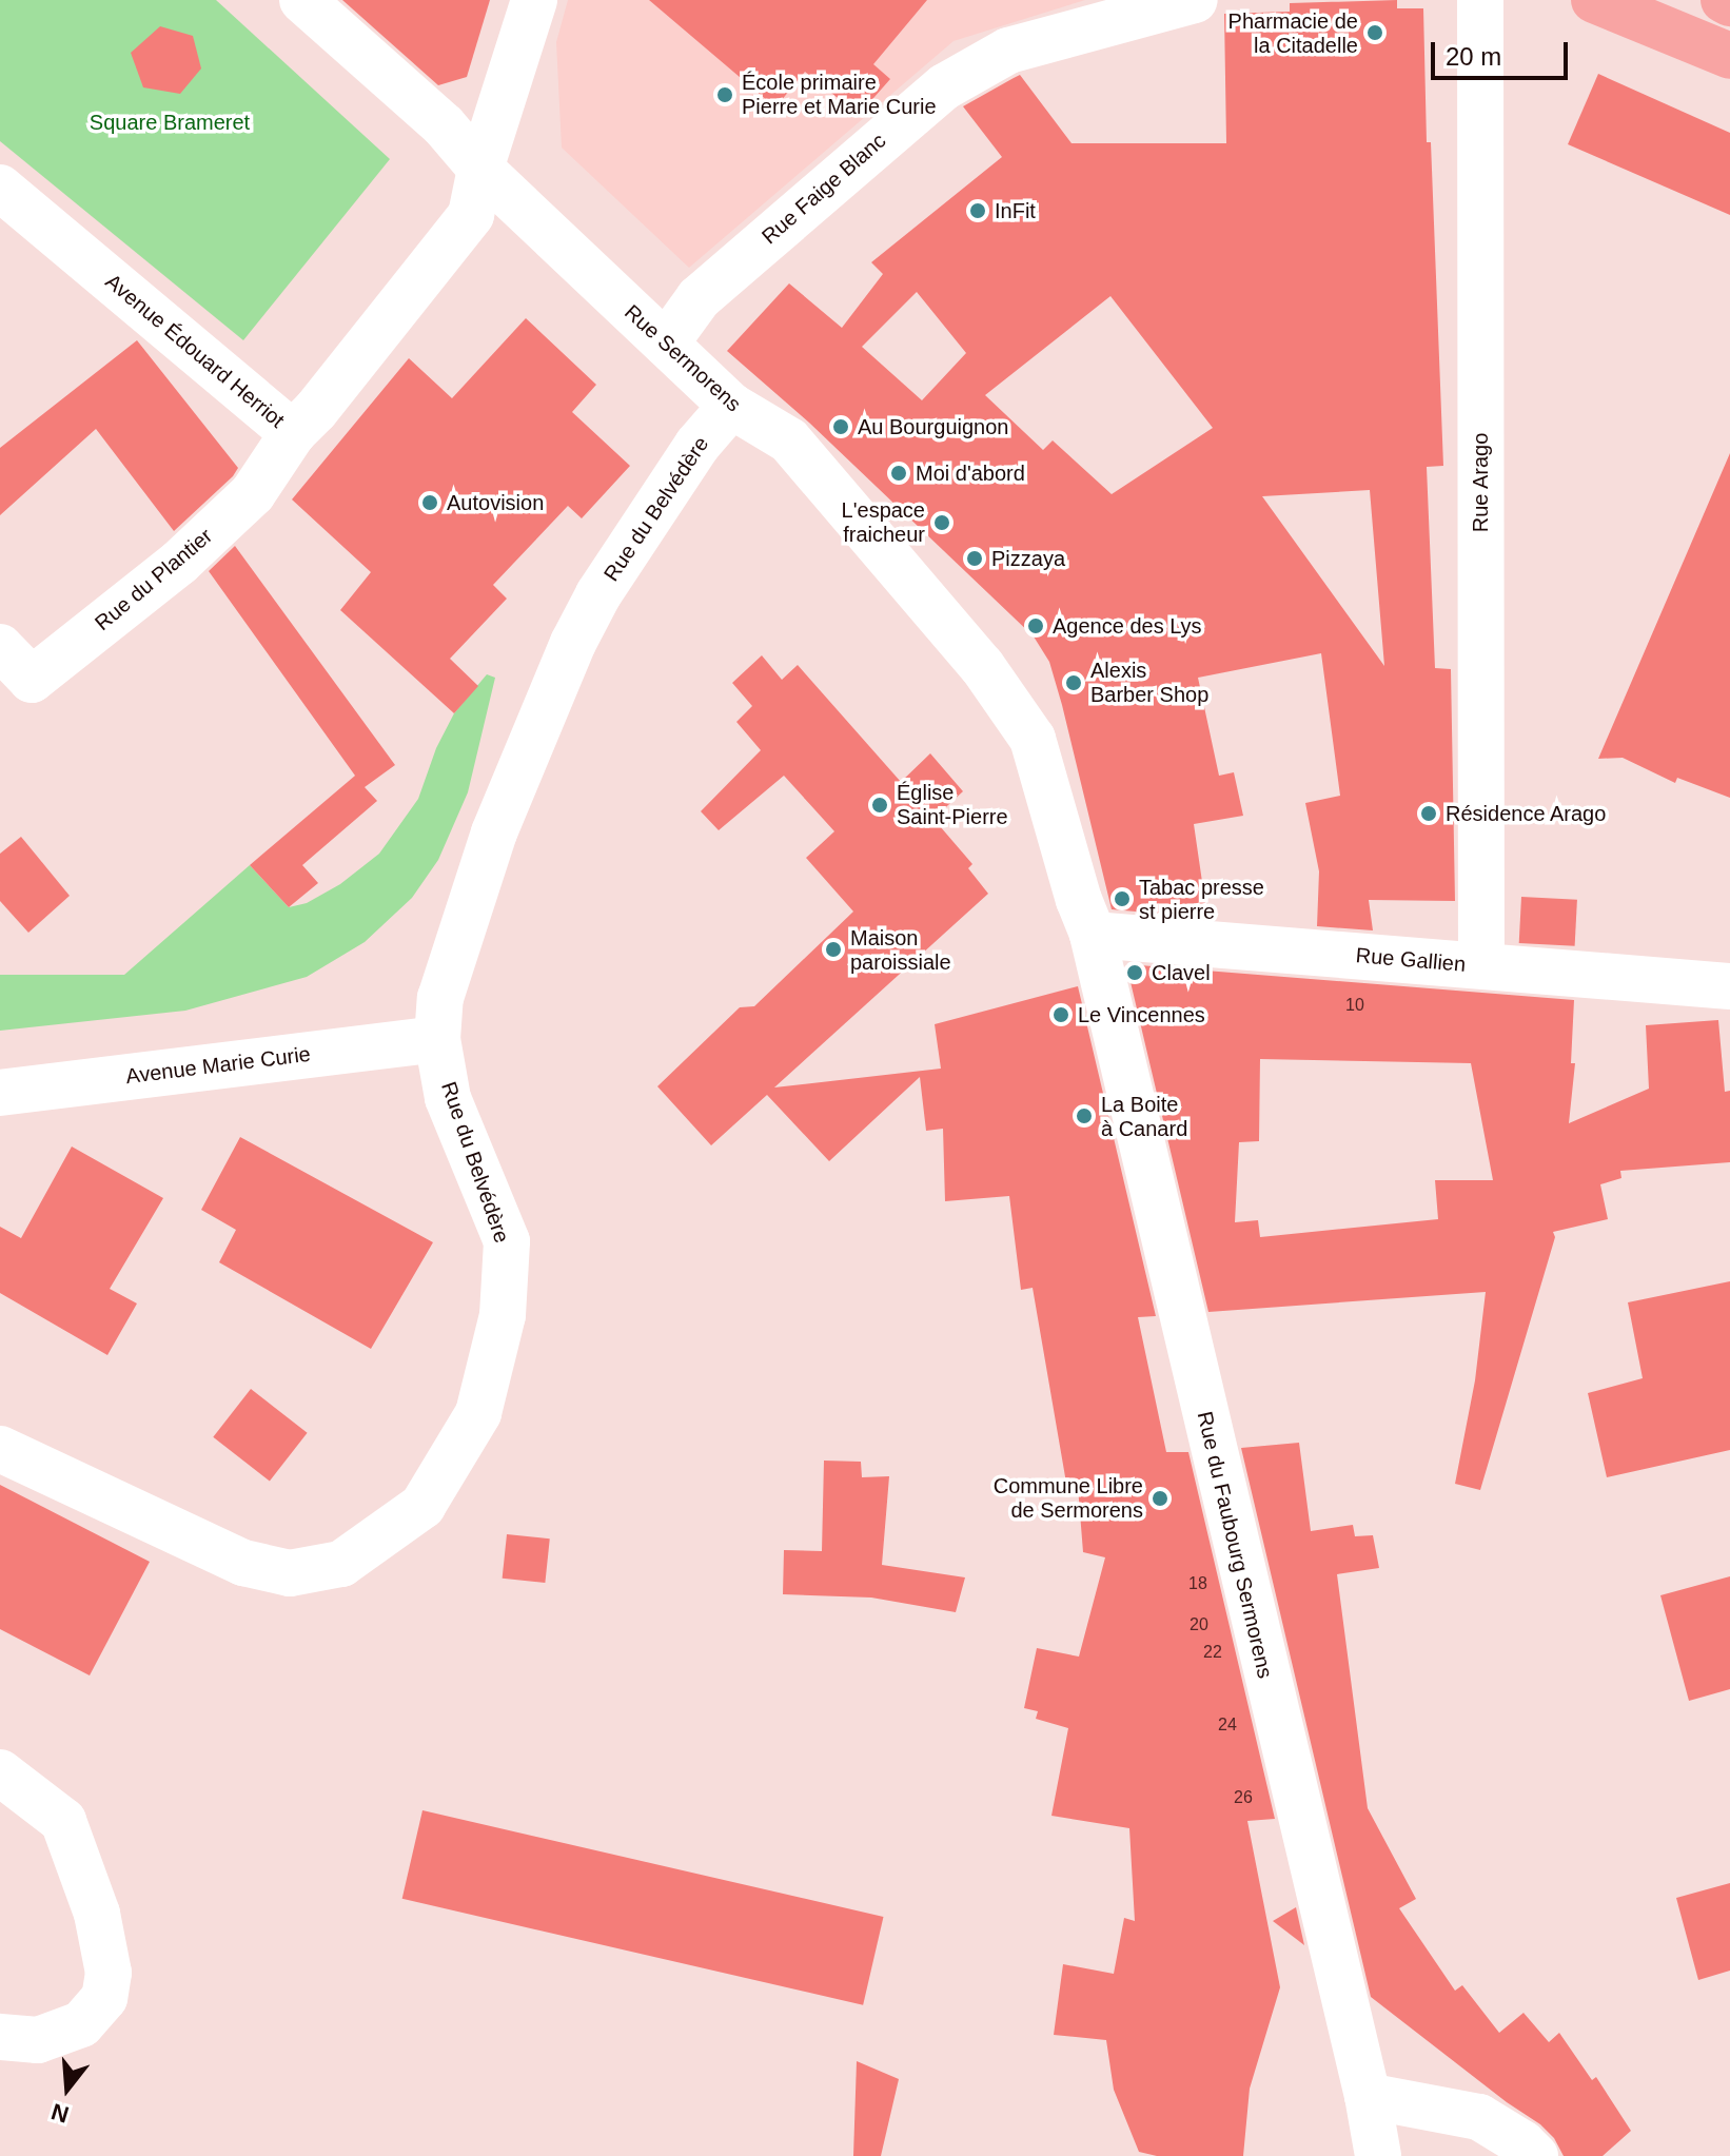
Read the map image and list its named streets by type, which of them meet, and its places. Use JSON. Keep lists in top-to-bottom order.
{
  "streets": {
    "street": [
      "Rue Faige Blanc",
      "Avenue Édouard Herriot",
      "Rue Sermorens",
      "Rue Arago",
      "Rue du Belvédère",
      "Rue du Plantier",
      "Rue Gallien",
      "Avenue Marie Curie",
      "Rue du Faubourg Sermorens"
    ]
  },
  "crossings": [
    ["Rue Faige Blanc", "Rue Sermorens"],
    ["Avenue Édouard Herriot", "Rue Sermorens"],
    ["Avenue Édouard Herriot", "Rue du Plantier"],
    ["Rue Sermorens", "Rue du Belvédère"],
    ["Rue Sermorens", "Rue Gallien"],
    ["Rue Sermorens", "Rue du Faubourg Sermorens"],
    ["Rue Arago", "Rue Gallien"],
    ["Rue du Belvédère", "Avenue Marie Curie"],
    ["Rue Gallien", "Rue du Faubourg Sermorens"]
  ],
  "parks": ["Square Brameret"],
  "places": [
    "Pharmacie de la Citadelle",
    "École primaire Pierre et Marie Curie",
    "InFit",
    "Au Bourguignon",
    "Moi d'abord",
    "Autovision",
    "L'espace fraicheur",
    "Pizzaya",
    "Agence des Lys",
    "Alexis Barber Shop",
    "Église Saint-Pierre",
    "Résidence Arago",
    "Tabac presse st pierre",
    "Maison paroissiale",
    "Clavel",
    "Le Vincennes",
    "La Boite à Canard",
    "Commune Libre de Sermorens"
  ],
  "house_numbers": [
    "10",
    "18",
    "20",
    "22",
    "24",
    "26"
  ],
  "scale_bar": "20 m",
  "north": "bottom"
}
